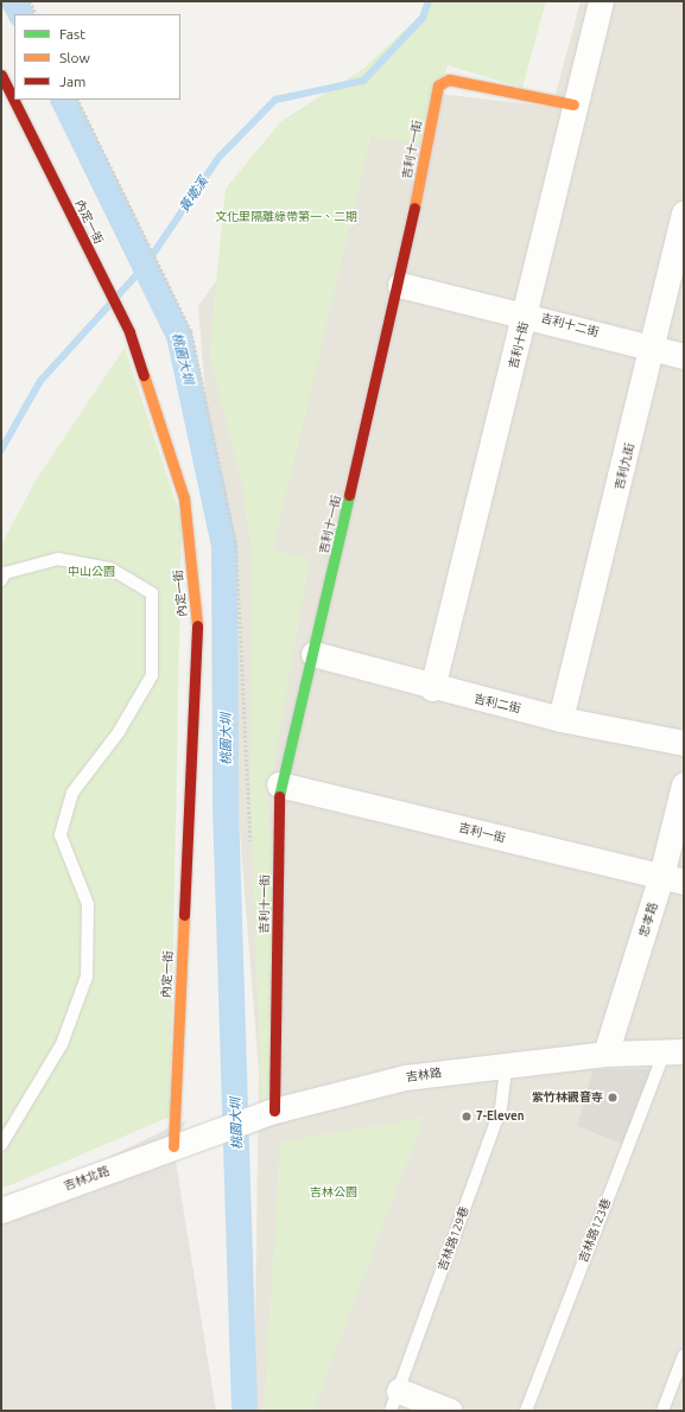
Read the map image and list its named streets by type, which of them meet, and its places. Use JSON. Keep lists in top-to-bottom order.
{
  "streets": {
    "street": [
      "吉利十一街",
      "內定一街",
      "吉利十二街",
      "吉利十街",
      "吉利九街",
      "吉利二街",
      "吉利一街",
      "忠孝路",
      "吉林路",
      "吉林北路"
    ],
    "lane": ["吉林路123巷", "吉林路129巷"]
  },
  "crossings": [
    ["吉利十一街", "吉利十二街"],
    ["吉利十一街", "吉利十街"],
    ["吉利十一街", "吉利二街"],
    ["吉利十一街", "吉利一街"],
    ["吉利十一街", "吉林路"],
    ["內定一街", "吉林路"],
    ["內定一街", "吉林北路"],
    ["吉利十二街", "吉利十街"],
    ["吉利十二街", "吉利九街"],
    ["吉利十街", "吉利二街"],
    ["吉利九街", "吉利二街"],
    ["吉利一街", "忠孝路"],
    ["忠孝路", "吉林路"],
    ["吉林路", "吉林北路"],
    ["吉林路", "吉林路123巷"],
    ["吉林路", "吉林路129巷"]
  ],
  "water": ["黃墘溪", "桃園大圳"],
  "parks": ["文化里隔離綠帶第一、二期", "中山公園", "吉林公園"],
  "places": ["紫竹林觀音寺", "7-Eleven"],
  "legend": ["Fast", "Slow", "Jam"]
}
